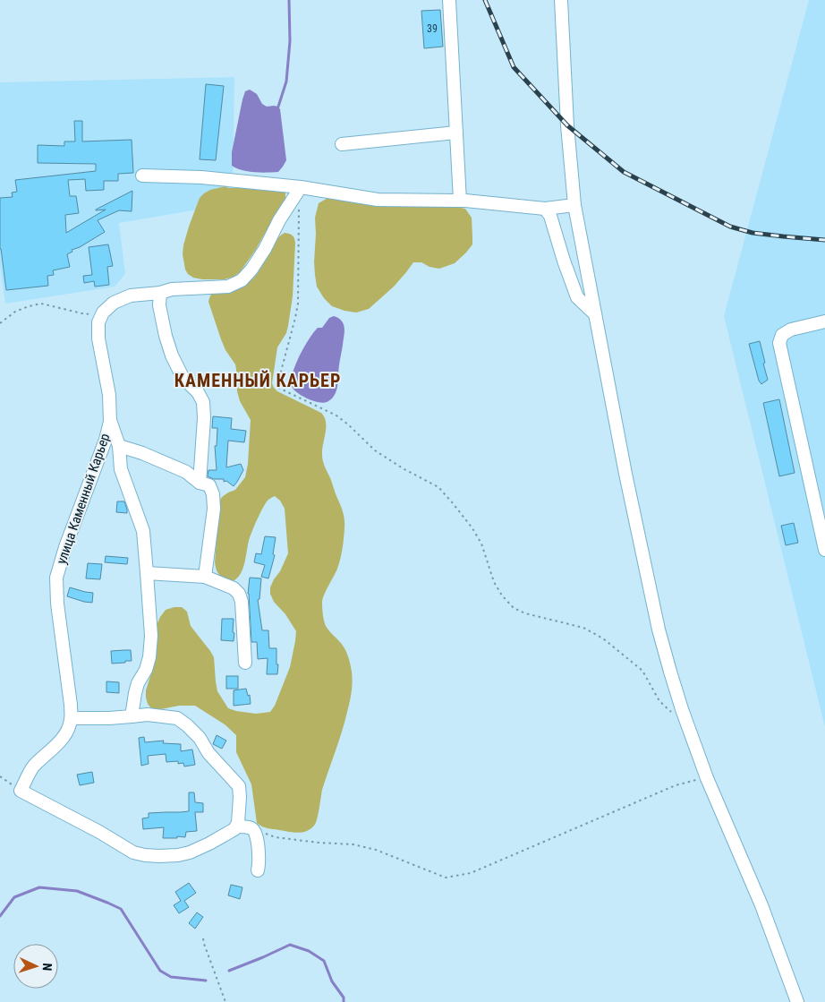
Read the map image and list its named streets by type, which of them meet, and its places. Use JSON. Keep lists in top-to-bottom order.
{
  "streets": {
    "street": ["улица Каменный Карьер"]
  },
  "districts": ["КАМЕННЫЙ КАРЬЕР"],
  "house_numbers": ["39"],
  "north": "right"
}
